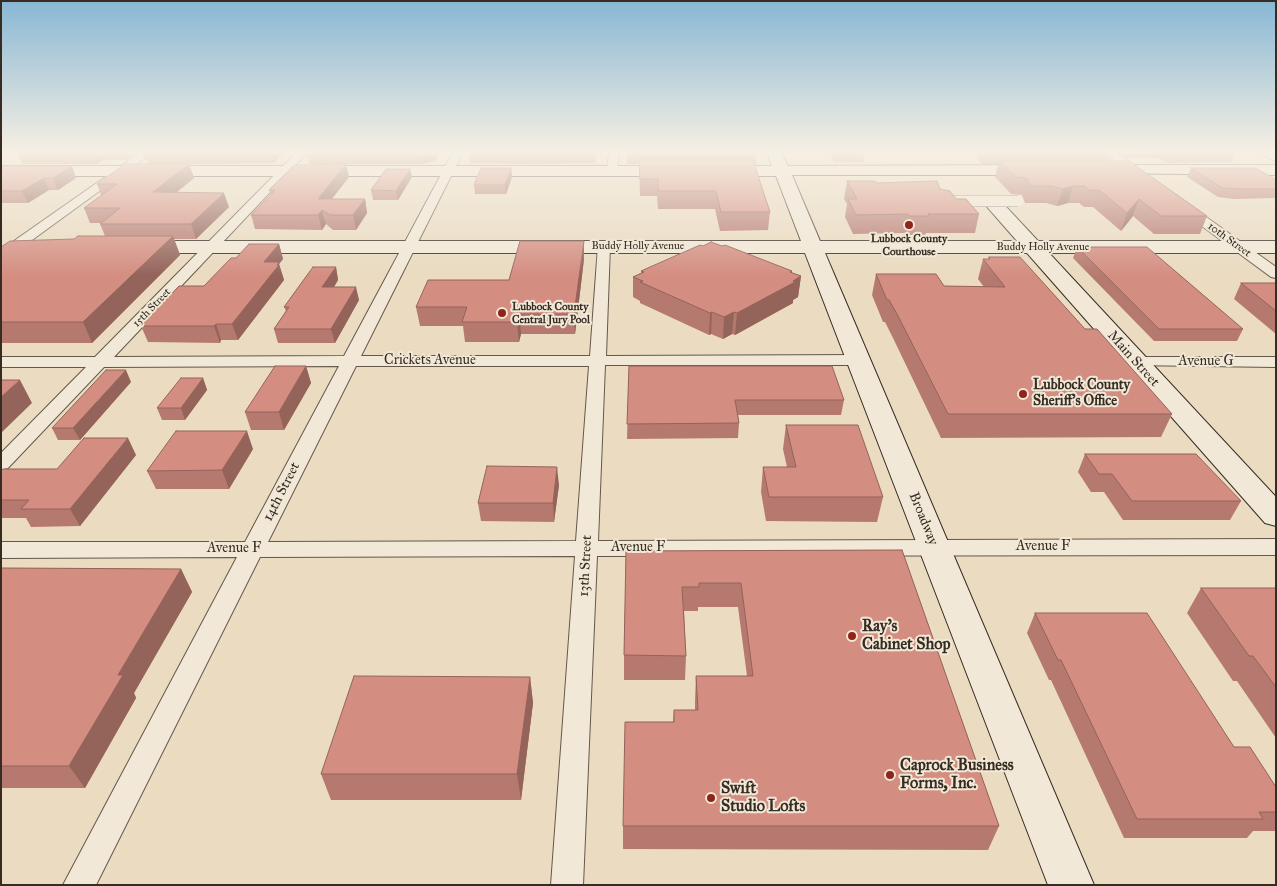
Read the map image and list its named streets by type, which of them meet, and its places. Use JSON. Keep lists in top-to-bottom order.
{
  "streets": {
    "main road": ["Buddy Holly Avenue", "Main Street", "Broadway"],
    "street": [
      "10th Street",
      "15th Street",
      "Crickets Avenue",
      "Avenue G",
      "14th Street",
      "Avenue F",
      "13th Street"
    ]
  },
  "crossings": [
    ["10th Street", "Buddy Holly Avenue"],
    ["Buddy Holly Avenue", "15th Street"],
    ["Buddy Holly Avenue", "Main Street"],
    ["Buddy Holly Avenue", "14th Street"],
    ["Buddy Holly Avenue", "Broadway"],
    ["Buddy Holly Avenue", "13th Street"],
    ["15th Street", "Crickets Avenue"],
    ["Main Street", "Avenue G"],
    ["Crickets Avenue", "14th Street"],
    ["Crickets Avenue", "Broadway"],
    ["Crickets Avenue", "13th Street"],
    ["14th Street", "Avenue F"],
    ["Broadway", "Avenue F"],
    ["Avenue F", "13th Street"]
  ],
  "places": [
    "Lubbock County Courthouse",
    "Lubbock County Central Jury Pool",
    "Lubbock County Sheriff's Office",
    "Ray's Cabinet Shop",
    "Caprock Business Forms, Inc.",
    "Swift Studio Lofts"
  ]
}
